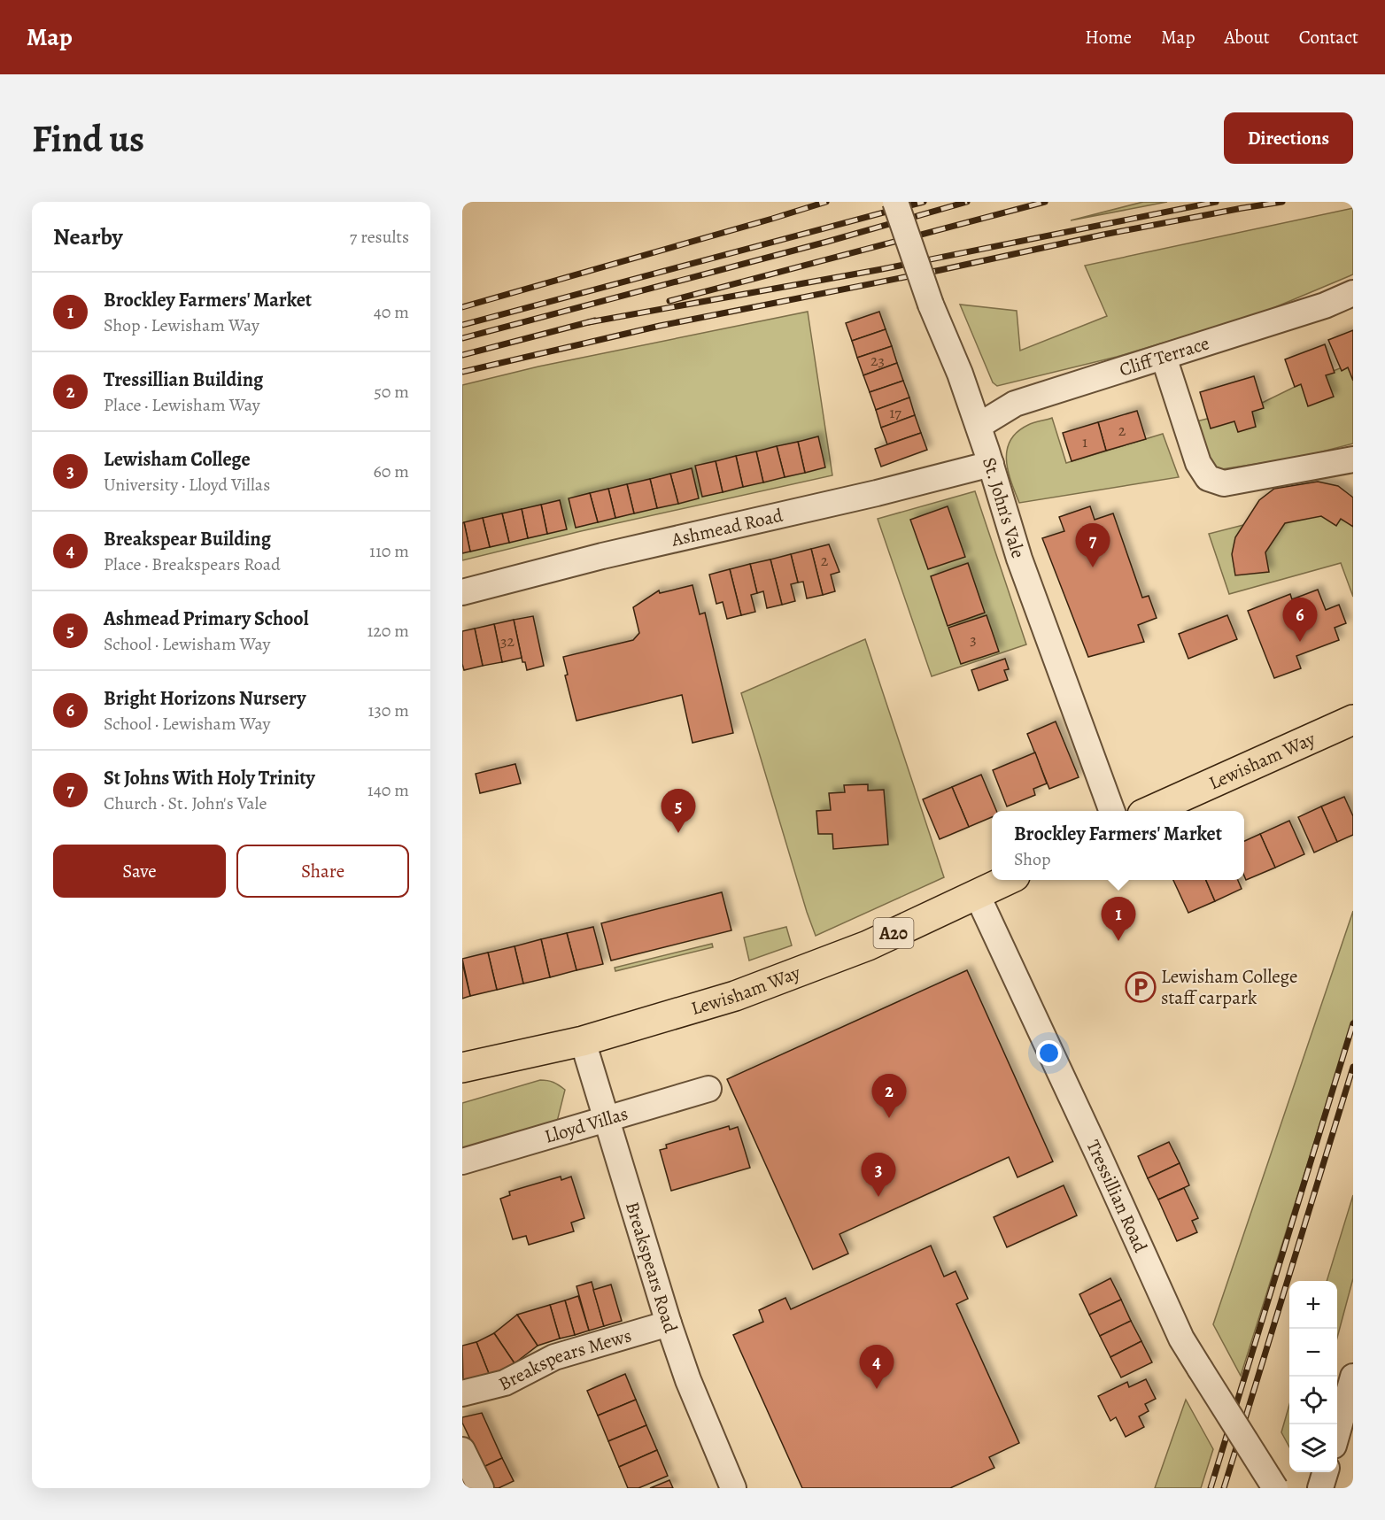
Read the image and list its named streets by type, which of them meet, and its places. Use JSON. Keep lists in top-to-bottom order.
{
  "streets": {
    "highway": ["Lewisham Way", "A20"],
    "street": [
      "Cliff Terrace",
      "St. John's Vale",
      "Ashmead Road",
      "Lloyd Villas",
      "Tressillian Road",
      "Breakspears Road",
      "Breakspears Mews"
    ]
  },
  "crossings": [
    ["Cliff Terrace", "St. John's Vale"],
    ["St. John's Vale", "Ashmead Road"],
    ["Lewisham Way", "Tressillian Road"],
    ["Lewisham Way", "Breakspears Road"],
    ["Lloyd Villas", "Breakspears Road"],
    ["Breakspears Road", "Breakspears Mews"]
  ],
  "places": {
    "parking": ["Lewisham College staff carpark"]
  },
  "house_numbers": [
    "23",
    "17",
    "2",
    "1",
    "2",
    "3",
    "32"
  ],
  "page": {
    "header": "Map",
    "nav": [
      "Home",
      "Map",
      "About",
      "Contact"
    ],
    "buttons": [
      "Directions",
      ["Save", "Share"]
    ],
    "title": "Find us",
    "heading": ["Nearby", "7 results"],
    "list": [
      {
        "mark": "1",
        "name": "Brockley Farmers' Market",
        "note": "Shop · Lewisham Way",
        "value": "40 m"
      },
      {
        "mark": "2",
        "name": "Tressillian Building",
        "note": "Place · Lewisham Way",
        "value": "50 m"
      },
      {
        "mark": "3",
        "name": "Lewisham College",
        "note": "University · Lloyd Villas",
        "value": "60 m"
      },
      {
        "mark": "4",
        "name": "Breakspear Building",
        "note": "Place · Breakspears Road",
        "value": "110 m"
      },
      {
        "mark": "5",
        "name": "Ashmead Primary School",
        "note": "School · Lewisham Way",
        "value": "120 m"
      },
      {
        "mark": "6",
        "name": "Bright Horizons Nursery",
        "note": "School · Lewisham Way",
        "value": "130 m"
      },
      {
        "mark": "7",
        "name": "St Johns With Holy Trinity",
        "note": "Church · St. John's Vale",
        "value": "140 m"
      }
    ],
    "pins": [
      "7",
      "6",
      "5",
      "1",
      "2",
      "3",
      "4"
    ],
    "popup": ["Brockley Farmers' Market", "Shop"],
    "map_buttons": ["+", "−"]
  }
}
